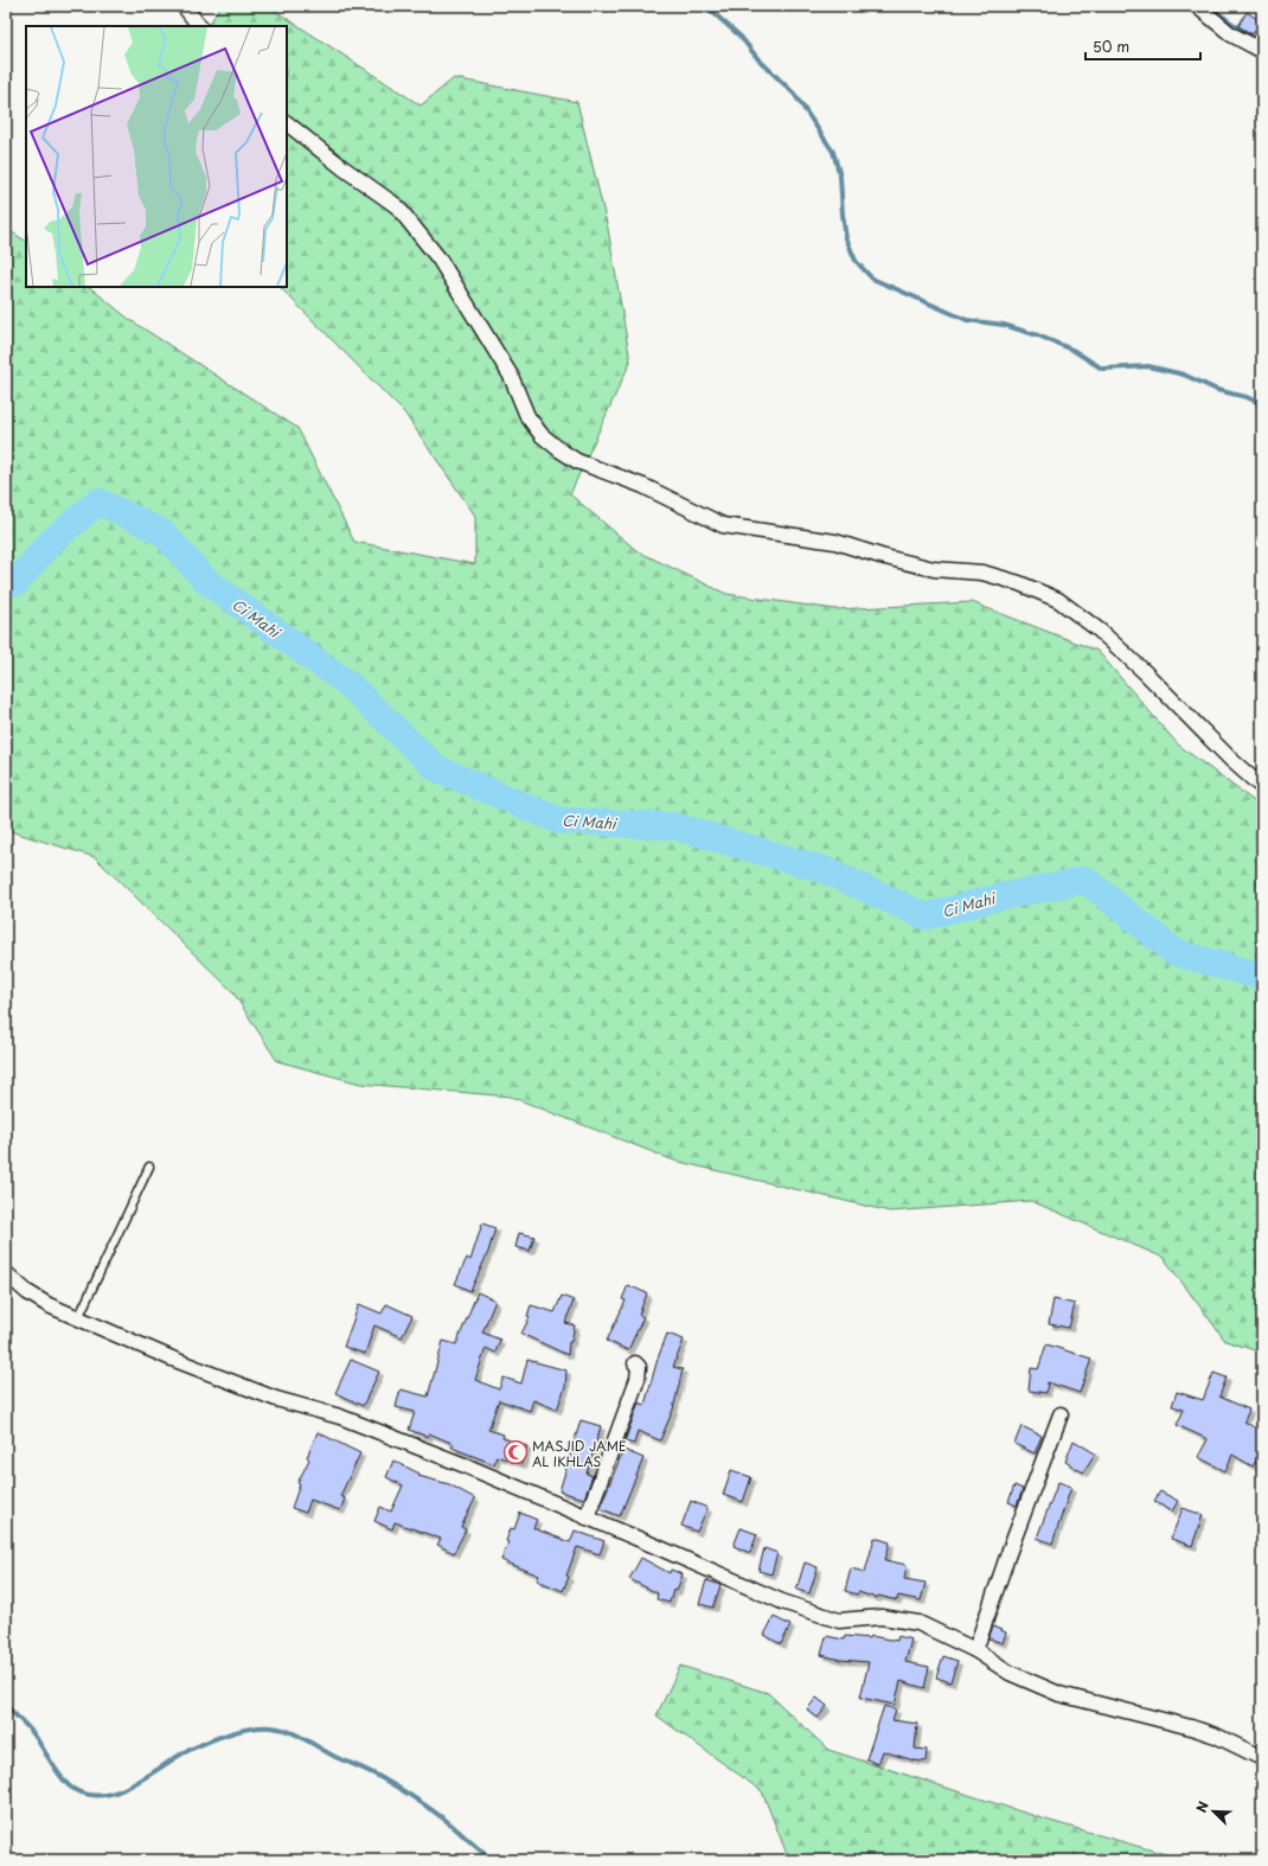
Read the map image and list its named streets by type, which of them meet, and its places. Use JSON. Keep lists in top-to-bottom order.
{
  "water": ["Ci Mahi"],
  "places": {
    "mosque": ["MASJID JAME AL IKHLAS"]
  },
  "scale_bar": "50 m",
  "north": "top left"
}
